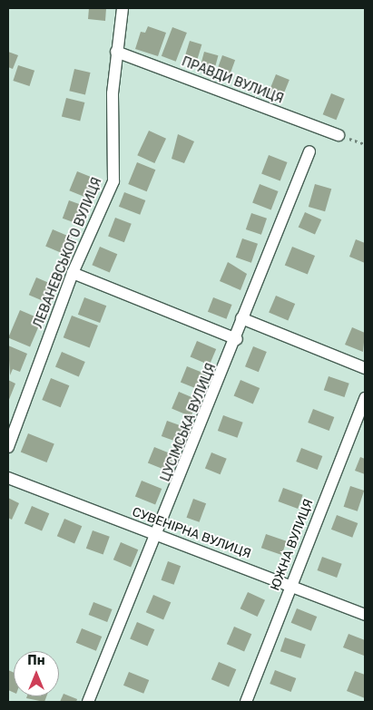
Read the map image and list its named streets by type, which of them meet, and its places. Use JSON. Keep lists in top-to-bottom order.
{
  "streets": {
    "street": [
      "ПРАВДИ ВУЛИЦЯ",
      "ЛЕВАНЕВСЬКОГО ВУЛИЦЯ",
      "ЦУСІМСЬКА ВУЛИЦЯ",
      "СУВЕНІРНА ВУЛИЦЯ",
      "ЮЖНА ВУЛИЦЯ"
    ]
  },
  "crossings": [
    ["ПРАВДИ ВУЛИЦЯ", "ЛЕВАНЕВСЬКОГО ВУЛИЦЯ"],
    ["ЦУСІМСЬКА ВУЛИЦЯ", "СУВЕНІРНА ВУЛИЦЯ"],
    ["СУВЕНІРНА ВУЛИЦЯ", "ЮЖНА ВУЛИЦЯ"]
  ],
  "north": "top"
}
